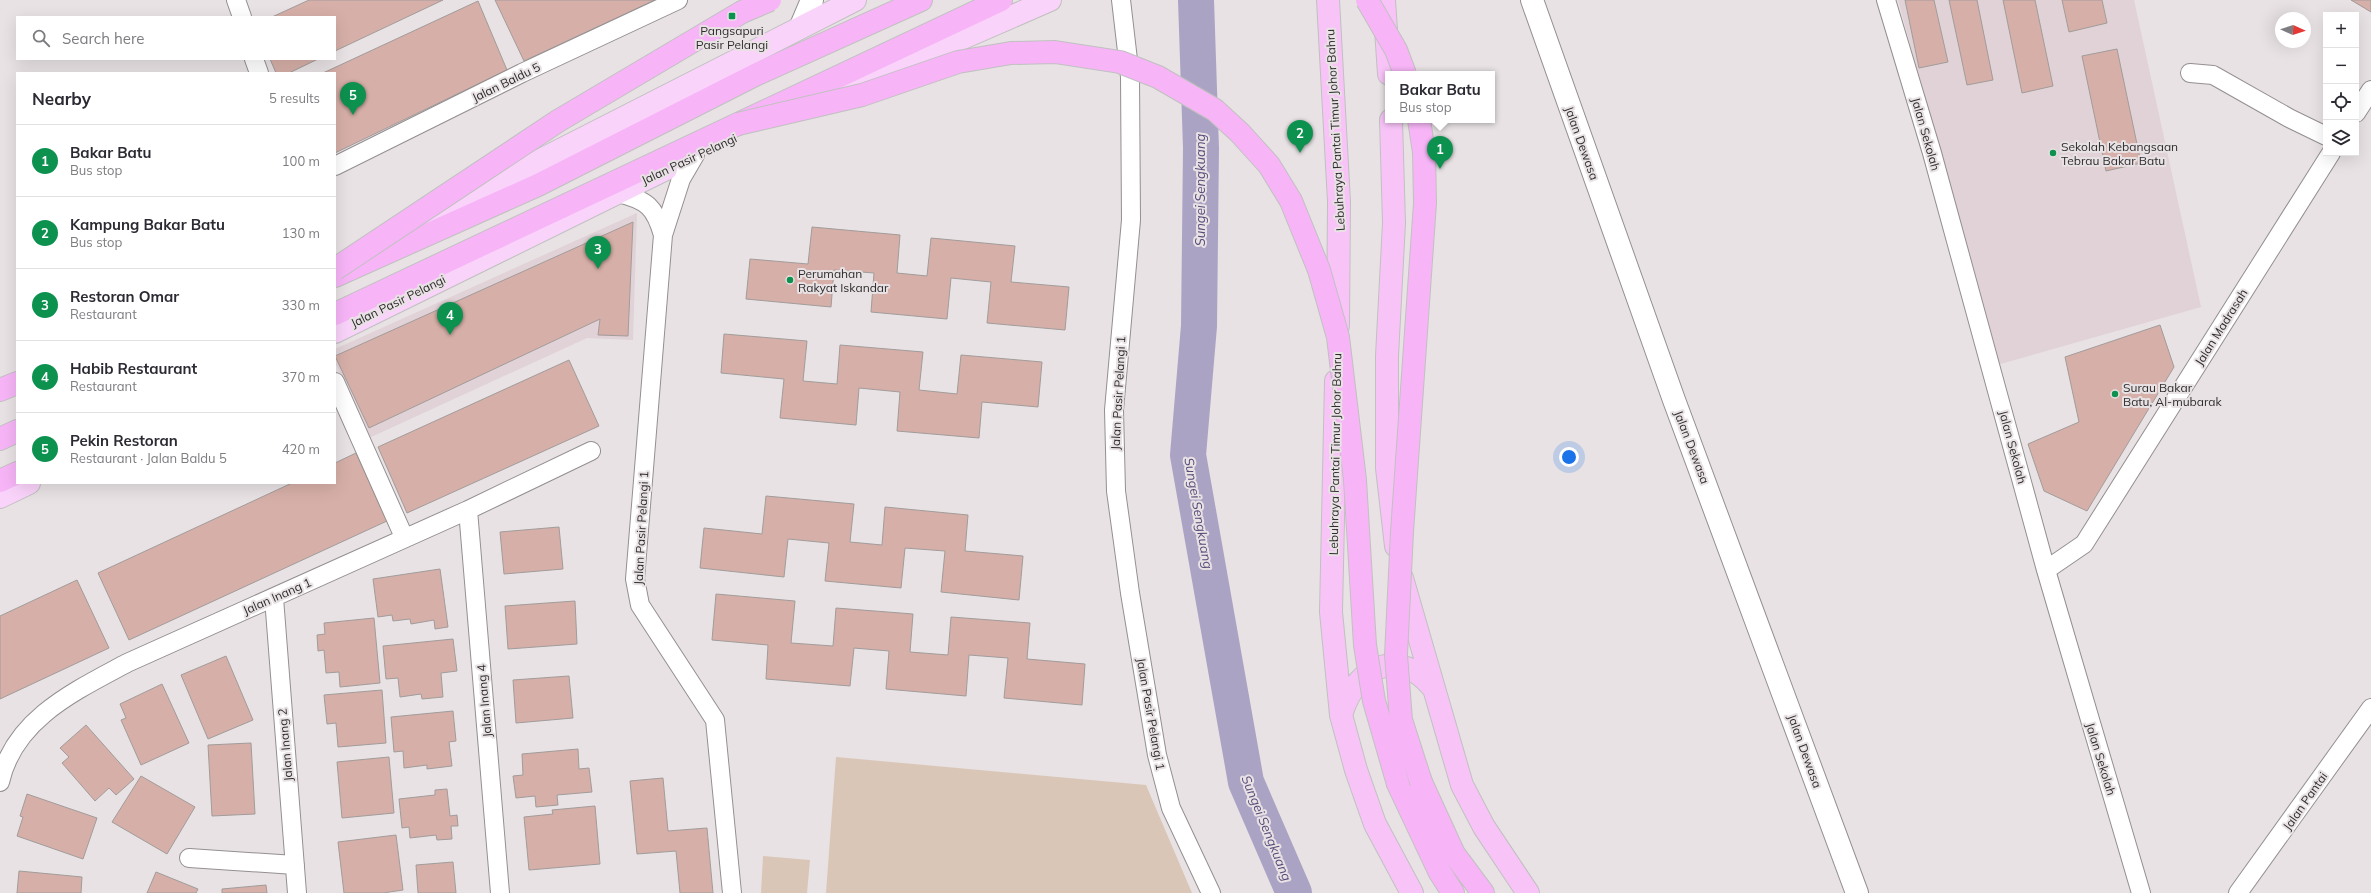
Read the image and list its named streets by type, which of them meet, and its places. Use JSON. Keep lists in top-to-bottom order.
{
  "streets": {
    "highway": ["Lebuhraya Pantai Timur Johor Bahru"],
    "main road": ["Jalan Pasir Pelangi"],
    "street": [
      "Jalan Baldu 5",
      "Jalan Sekolah",
      "Jalan Dewasa",
      "Jalan Madrasah",
      "Jalan Pasir Pelangi 1",
      "Jalan Inang 1",
      "Jalan Inang 4",
      "Jalan Inang 2",
      "Jalan Pantai"
    ]
  },
  "crossings": [
    ["Jalan Sekolah", "Jalan Madrasah"],
    ["Jalan Pasir Pelangi", "Jalan Pasir Pelangi 1"],
    ["Jalan Inang 1", "Jalan Inang 4"],
    ["Jalan Inang 1", "Jalan Inang 2"]
  ],
  "water": ["Sungei Sengkuang"],
  "places": {
    "transit": ["Pangsapuri Pasir Pelangi"],
    "other": ["Sekolah Kebangsaan Tebrau Bakar Batu", "Perumahan Rakyat Iskandar", "Surau Bakar Batu, Al-mubarak"]
  },
  "north": "right",
  "page": {
    "map_buttons": ["+", "−"],
    "search": "Search here",
    "popup": ["Bakar Batu", "Bus stop"],
    "heading": ["Nearby", "5 results"],
    "pins": [
      "5",
      "2",
      "1",
      "3",
      "4"
    ],
    "list": [
      {
        "mark": "1",
        "name": "Bakar Batu",
        "note": "Bus stop",
        "value": "100 m"
      },
      {
        "mark": "2",
        "name": "Kampung Bakar Batu",
        "note": "Bus stop",
        "value": "130 m"
      },
      {
        "mark": "3",
        "name": "Restoran Omar",
        "note": "Restaurant",
        "value": "330 m"
      },
      {
        "mark": "4",
        "name": "Habib Restaurant",
        "note": "Restaurant",
        "value": "370 m"
      },
      {
        "mark": "5",
        "name": "Pekin Restoran",
        "note": "Restaurant · Jalan Baldu 5",
        "value": "420 m"
      }
    ]
  }
}
